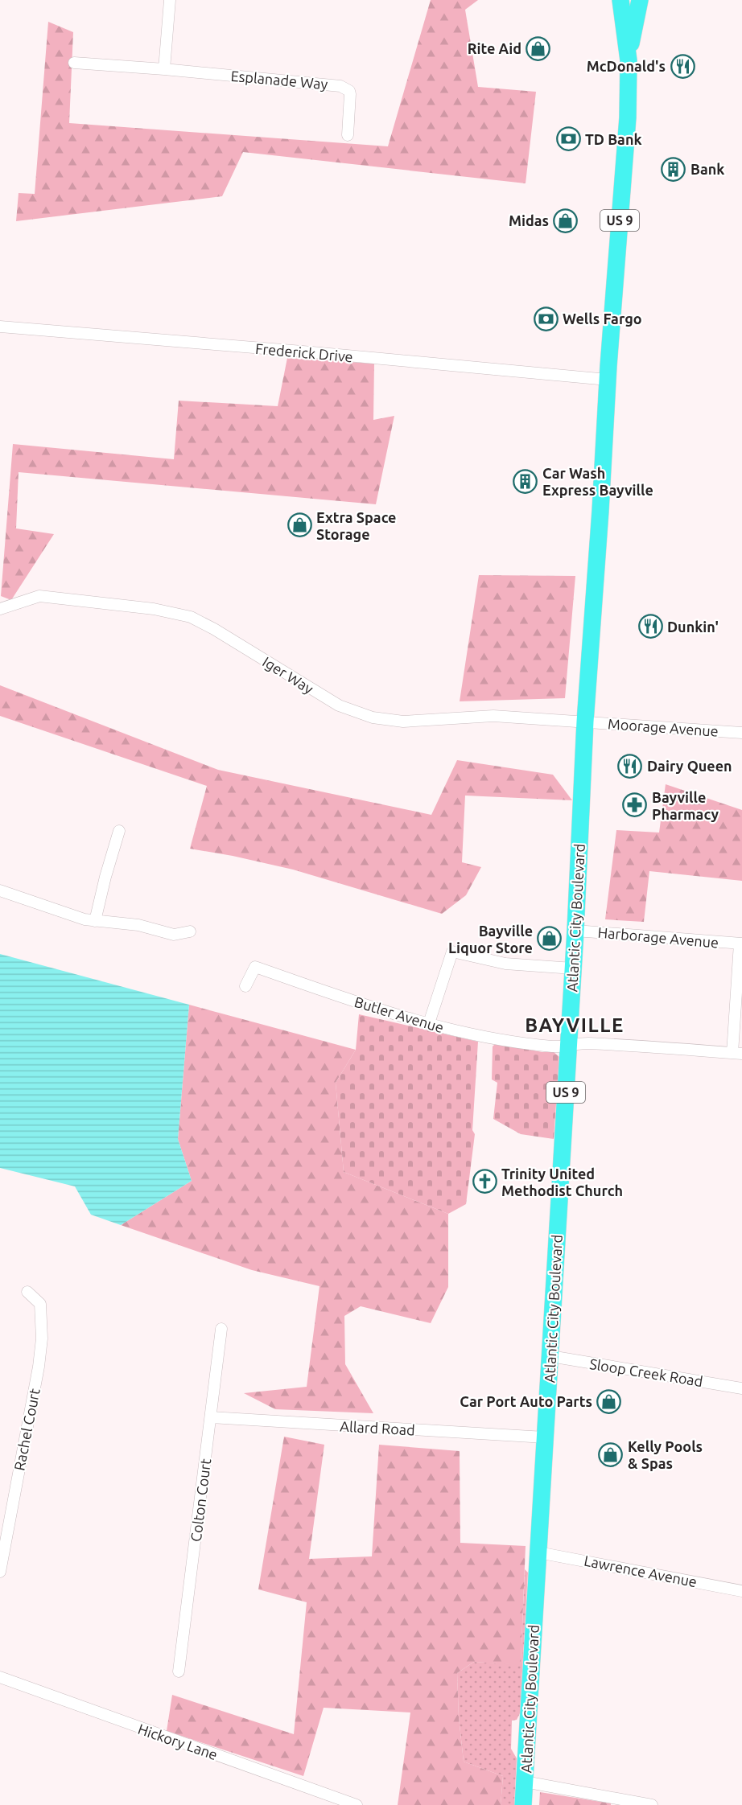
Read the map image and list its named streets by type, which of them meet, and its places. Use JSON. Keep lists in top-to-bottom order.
{
  "streets": {
    "highway": ["US 9", "Atlantic City Boulevard"],
    "street": [
      "Esplanade Way",
      "Frederick Drive",
      "Iger Way",
      "Moorage Avenue",
      "Harborage Avenue",
      "Butler Avenue",
      "Sloop Creek Road",
      "Allard Road",
      "Rachel Court",
      "Colton Court",
      "Lawrence Avenue",
      "Hickory Lane"
    ]
  },
  "crossings": [
    ["US 9", "Atlantic City Boulevard"],
    ["Frederick Drive", "Atlantic City Boulevard"],
    ["Iger Way", "Moorage Avenue"],
    ["Iger Way", "Atlantic City Boulevard"],
    ["Moorage Avenue", "Atlantic City Boulevard"],
    ["Atlantic City Boulevard", "Harborage Avenue"],
    ["Atlantic City Boulevard", "Butler Avenue"],
    ["Atlantic City Boulevard", "Sloop Creek Road"],
    ["Atlantic City Boulevard", "Allard Road"],
    ["Atlantic City Boulevard", "Lawrence Avenue"],
    ["Allard Road", "Colton Court"]
  ],
  "districts": ["BAYVILLE"],
  "places": {
    "shop": [
      "Rite Aid",
      "Midas",
      "Extra Space Storage",
      "Bayville Liquor Store",
      "Car Port Auto Parts",
      "Kelly Pools & Spas"
    ],
    "restaurant": ["McDonald's", "Dunkin'", "Dairy Queen"],
    "bank": ["TD Bank", "Wells Fargo"],
    "building": ["Bank", "Car Wash Express Bayville"],
    "pharmacy": ["Bayville Pharmacy"],
    "church": ["Trinity United Methodist Church"]
  }
}
